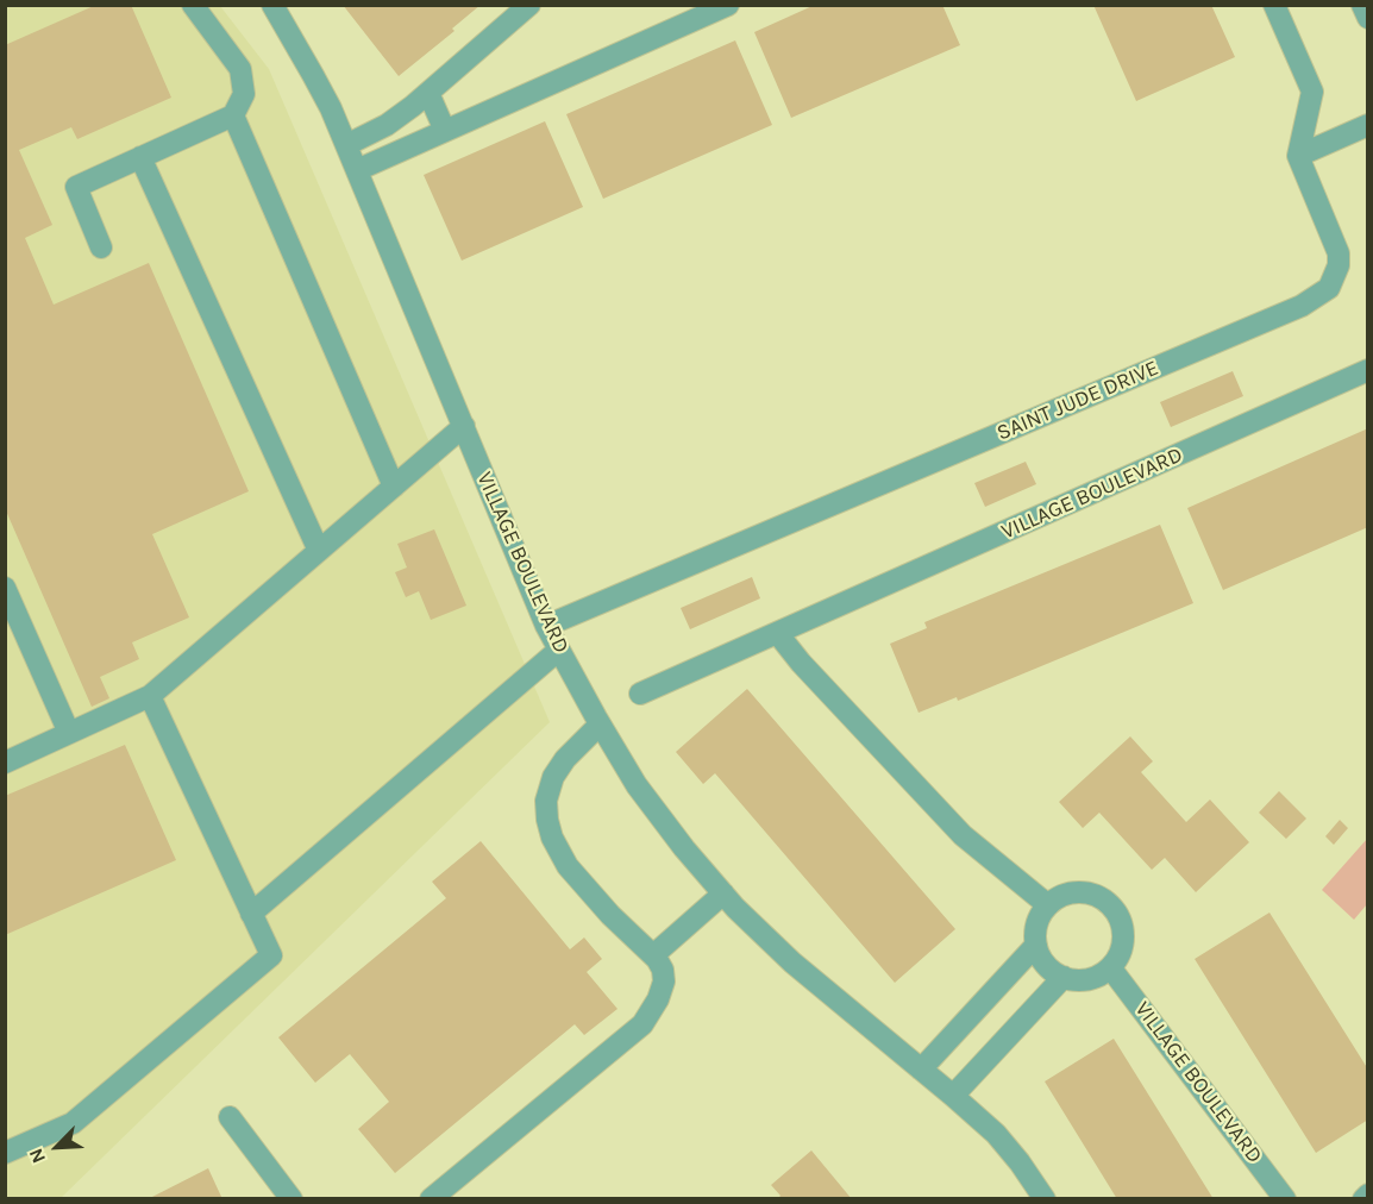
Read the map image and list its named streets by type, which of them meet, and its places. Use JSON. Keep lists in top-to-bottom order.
{
  "streets": {
    "street": ["SAINT JUDE DRIVE", "VILLAGE BOULEVARD"]
  },
  "crossings": [
    ["SAINT JUDE DRIVE", "VILLAGE BOULEVARD"]
  ],
  "north": "bottom left"
}
